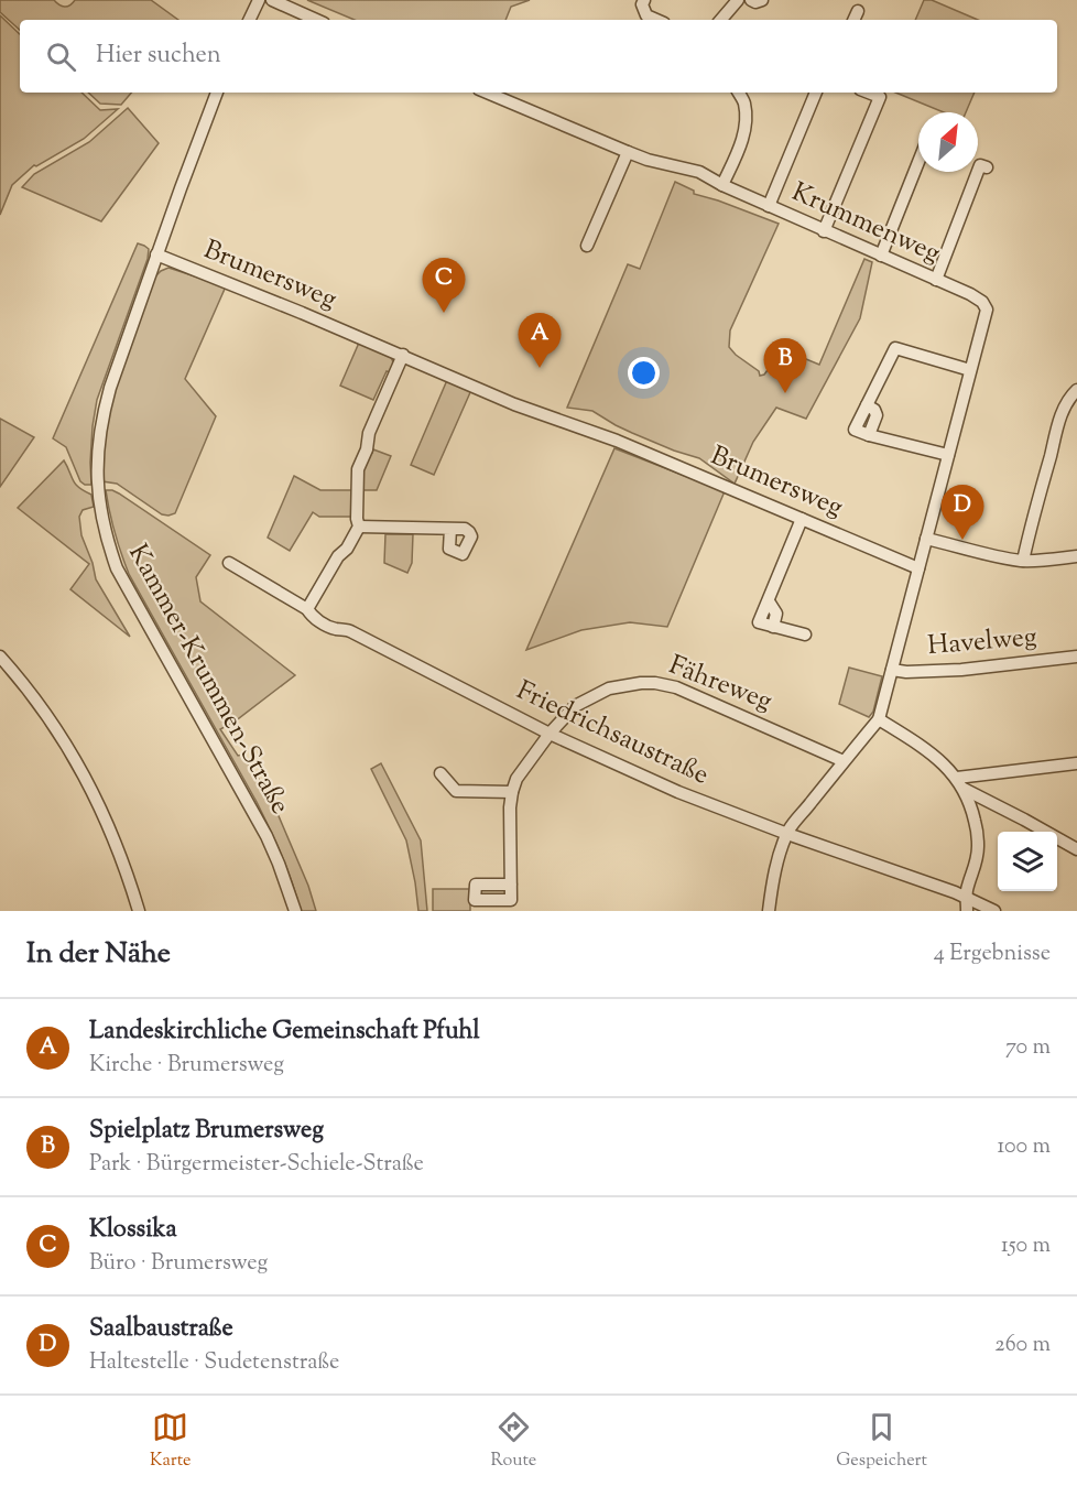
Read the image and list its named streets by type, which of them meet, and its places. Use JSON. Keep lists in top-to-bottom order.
{
  "streets": {
    "street": [
      "Krummenweg",
      "Brumersweg",
      "Havelweg",
      "Kammer-Krummen-Straße",
      "Fähreweg",
      "Friedrichsaustraße"
    ]
  },
  "crossings": [
    ["Brumersweg", "Kammer-Krummen-Straße"],
    ["Fähreweg", "Friedrichsaustraße"]
  ],
  "north": "top right",
  "page": {
    "search": "Hier suchen",
    "pins": [
      "C",
      "A",
      "B",
      "D"
    ],
    "heading": ["In der Nähe", "4 Ergebnisse"],
    "list": [
      {
        "mark": "A",
        "name": "Landeskirchliche Gemeinschaft Pfuhl",
        "note": "Kirche · Brumersweg",
        "value": "70 m"
      },
      {
        "mark": "B",
        "name": "Spielplatz Brumersweg",
        "note": "Park · Bürgermeister-Schiele-Straße",
        "value": "100 m"
      },
      {
        "mark": "C",
        "name": "Klossika",
        "note": "Büro · Brumersweg",
        "value": "150 m"
      },
      {
        "mark": "D",
        "name": "Saalbaustraße",
        "note": "Haltestelle · Sudetenstraße",
        "value": "260 m"
      }
    ],
    "nav": ["Karte", "Route", "Gespeichert"]
  }
}
